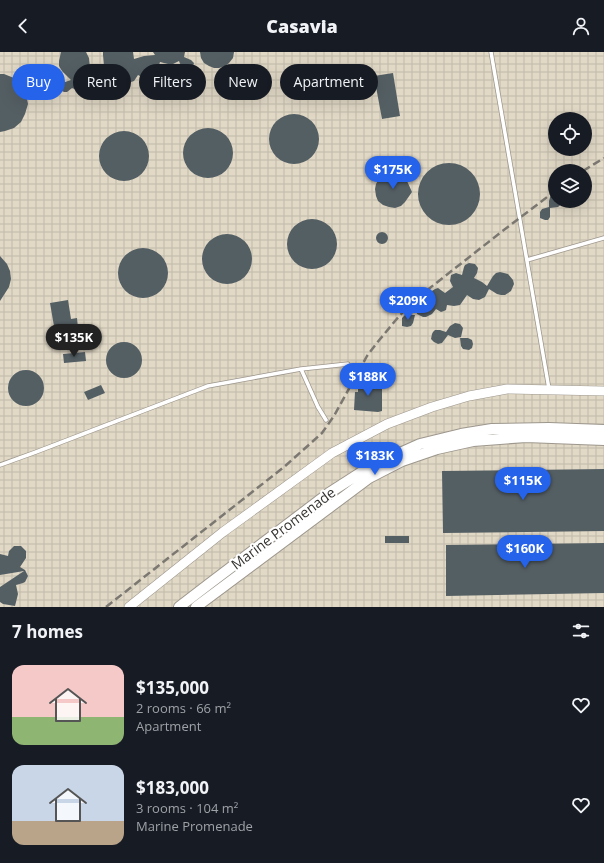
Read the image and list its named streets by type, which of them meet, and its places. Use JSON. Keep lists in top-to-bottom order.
{
  "streets": {
    "main road": ["Marine Promenade"]
  },
  "page": {
    "header": "Casavia",
    "chip": [
      "Buy",
      "Rent",
      "Filters",
      "New",
      "Apartment"
    ],
    "price": [
      "$175K",
      "$209K",
      "$135K",
      "$188K",
      "$183K",
      "$115K",
      "$160K"
    ],
    "heading": "7 homes",
    "list": [
      {
        "name": "$135,000",
        "note": "2 rooms · 66 m² · Apartment"
      },
      {
        "name": "$183,000",
        "note": "3 rooms · 104 m² · Marine Promenade"
      }
    ]
  }
}
